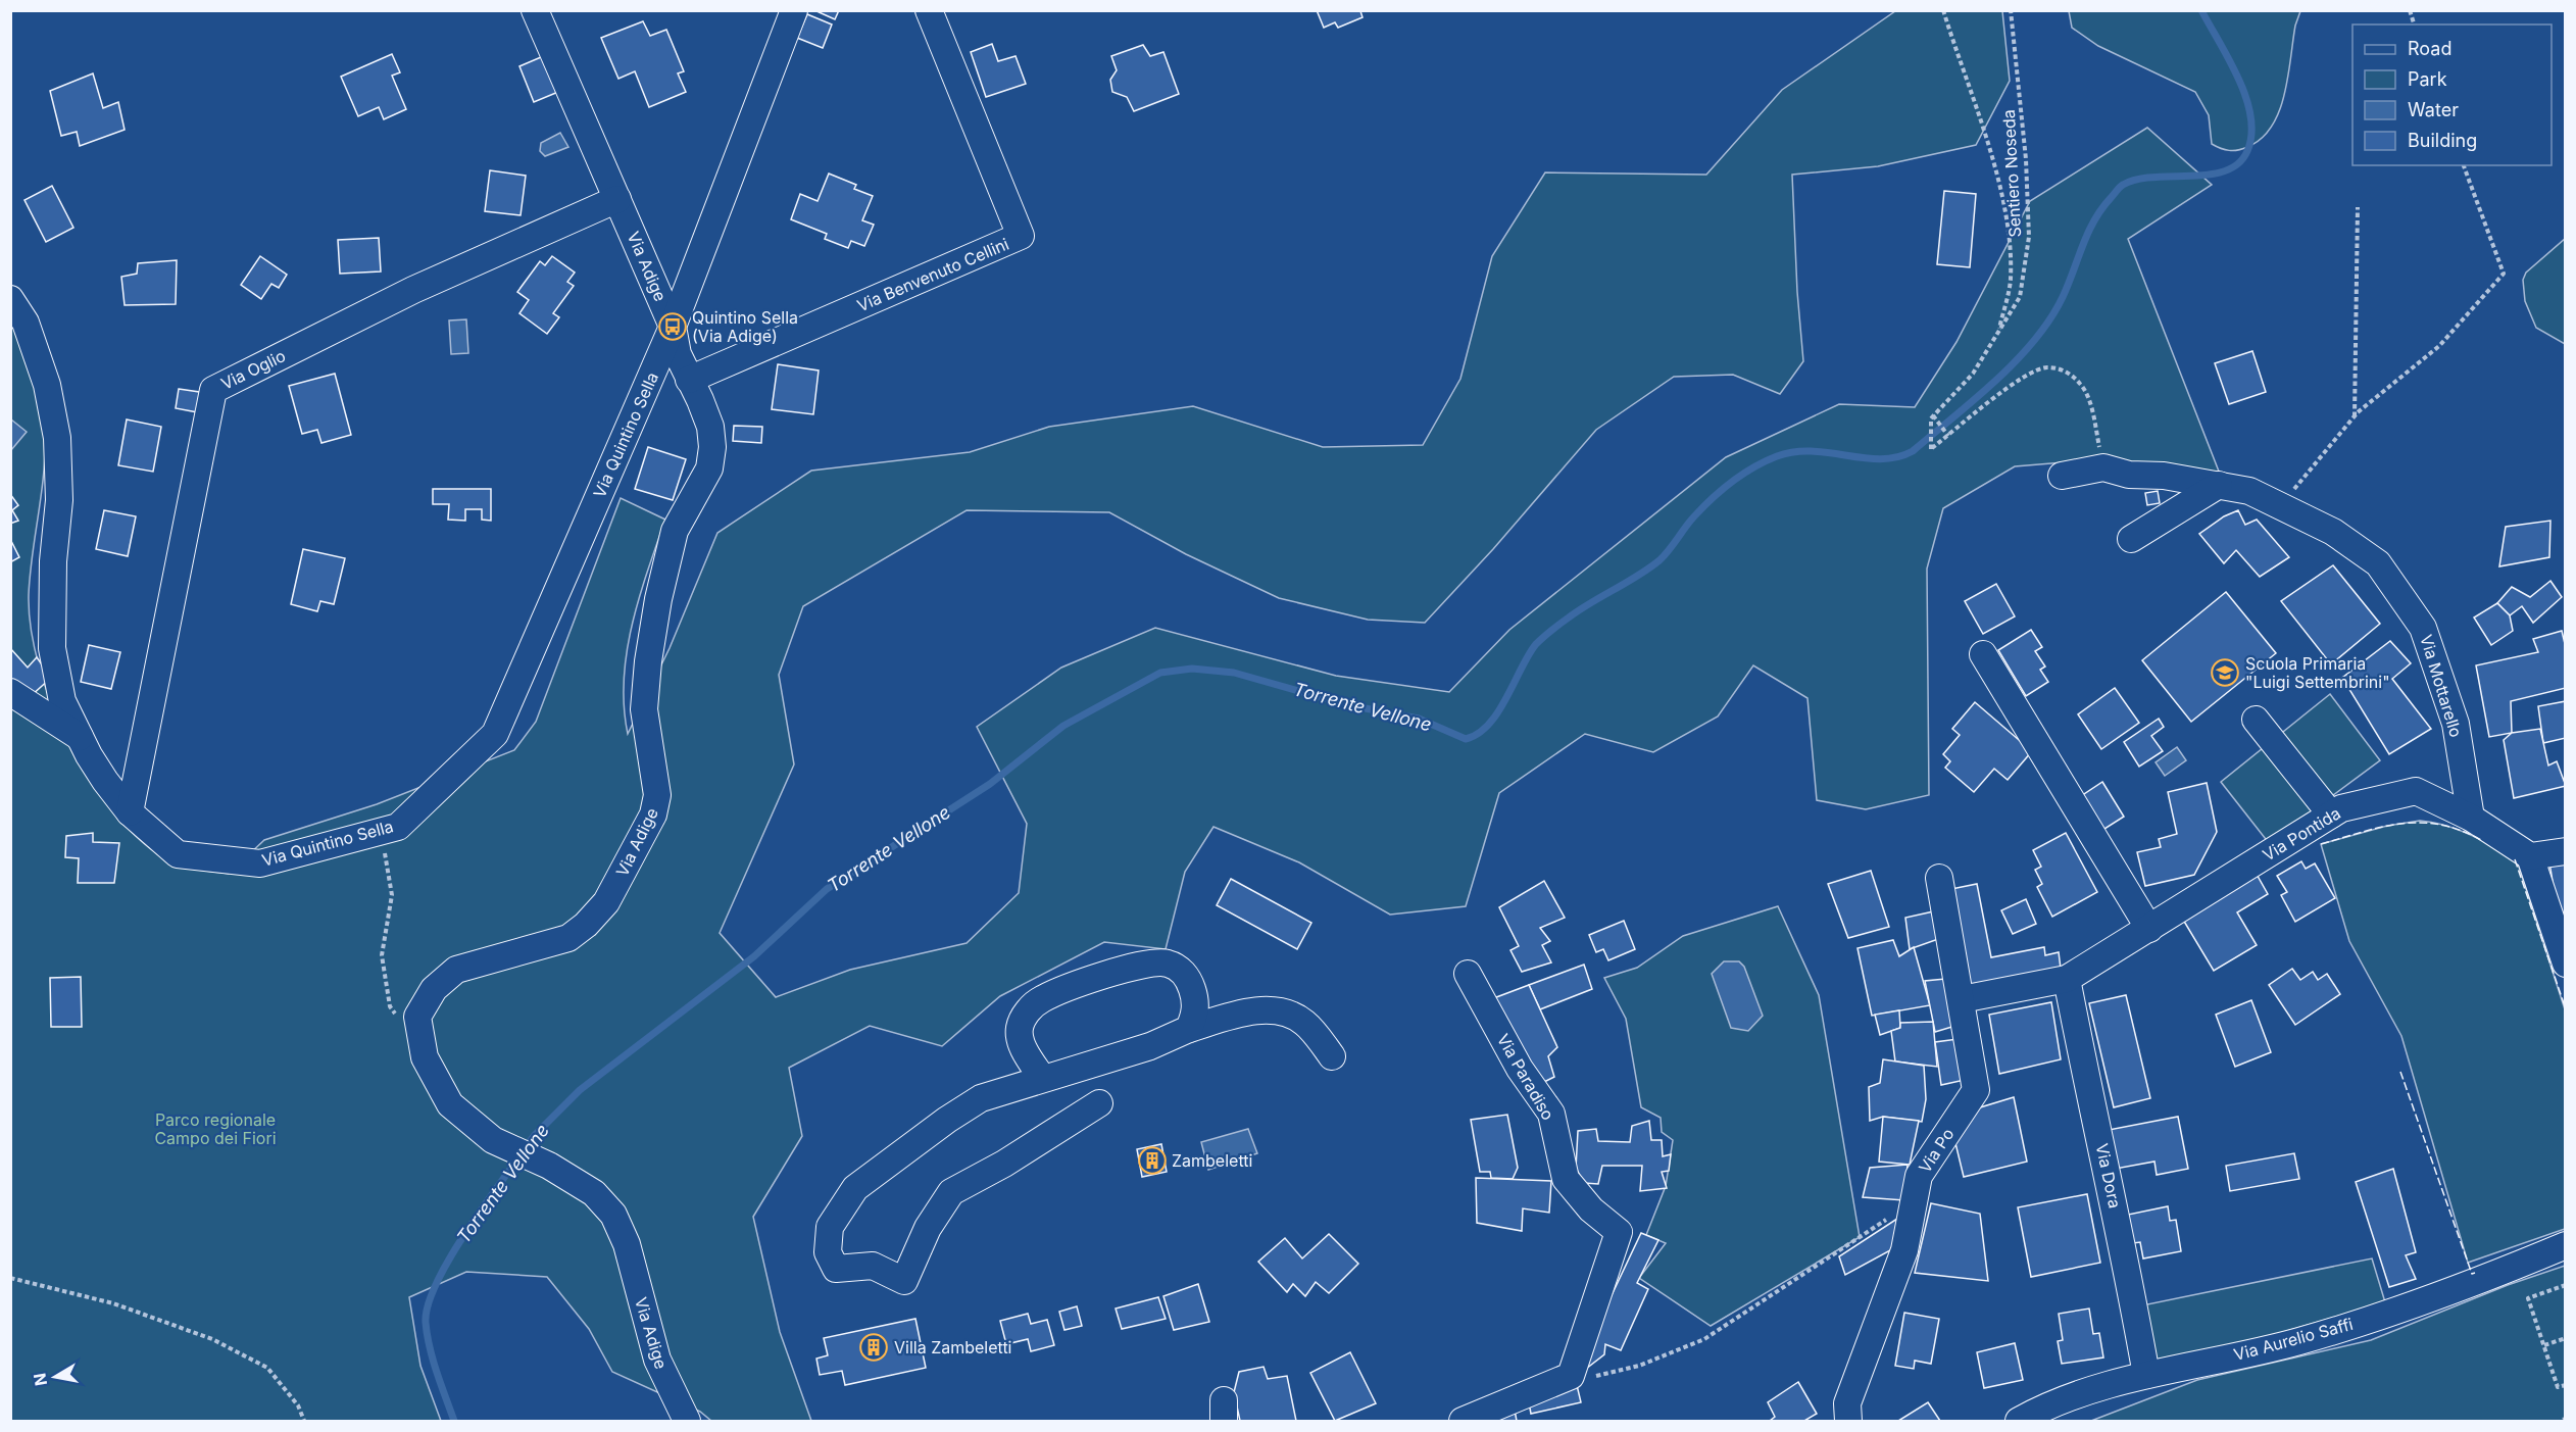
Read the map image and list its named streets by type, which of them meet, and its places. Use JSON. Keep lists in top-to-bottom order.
{
  "streets": {
    "street": [
      "Via Adige",
      "Via Benvenuto Cellini",
      "Via Oglio",
      "Via Quintino Sella",
      "Via Mottarello",
      "Via Pontida",
      "Via Paradiso",
      "Via Po",
      "Via Dora",
      "Via Aurelio Saffi"
    ],
    "path": ["Sentiero Noseda"]
  },
  "crossings": [
    ["Via Adige", "Via Benvenuto Cellini"],
    ["Via Adige", "Via Oglio"],
    ["Via Adige", "Via Quintino Sella"],
    ["Via Oglio", "Via Quintino Sella"],
    ["Via Mottarello", "Via Pontida"],
    ["Via Pontida", "Via Po"],
    ["Via Pontida", "Via Dora"],
    ["Via Dora", "Via Aurelio Saffi"]
  ],
  "water": ["Torrente Vellone"],
  "parks": ["Parco regionale Campo dei Fiori"],
  "places": {
    "bus stop": ["Quintino Sella (Via Adige)"],
    "school or university": ["Scuola Primaria \"Luigi Settembrini\""],
    "building": ["Zambeletti", "Villa Zambeletti"]
  },
  "legend": [
    "Road",
    "Park",
    "Water",
    "Building"
  ],
  "north": "left"
}
